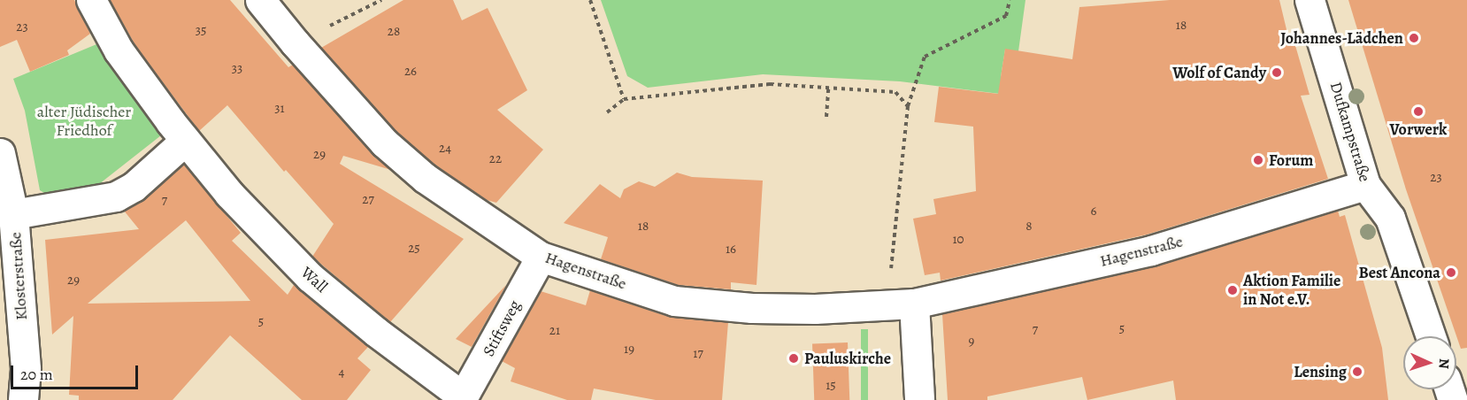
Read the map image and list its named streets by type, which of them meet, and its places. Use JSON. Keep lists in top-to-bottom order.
{
  "streets": {
    "street": [
      "Dufkampstraße",
      "Hagenstraße",
      "Klosterstraße",
      "Wall",
      "Stiftsweg"
    ]
  },
  "crossings": [
    ["Dufkampstraße", "Hagenstraße"],
    ["Hagenstraße", "Stiftsweg"],
    ["Wall", "Stiftsweg"]
  ],
  "parks": ["alter Jüdischer Friedhof"],
  "places": [
    "Johannes-Lädchen",
    "Wolf of Candy",
    "Vorwerk",
    "Forum",
    "Best Ancona",
    "Aktion Familie in Not e.V.",
    "Pauluskirche",
    "Lensing"
  ],
  "house_numbers": [
    "18",
    "23",
    "35",
    "28",
    "33",
    "26",
    "31",
    "24",
    "29",
    "22",
    "23",
    "27",
    "7",
    "6",
    "18",
    "8",
    "10",
    "25",
    "16",
    "29",
    "5",
    "5",
    "7",
    "21",
    "9",
    "19",
    "17",
    "4",
    "15"
  ],
  "scale_bar": "20 m",
  "north": "right"
}
